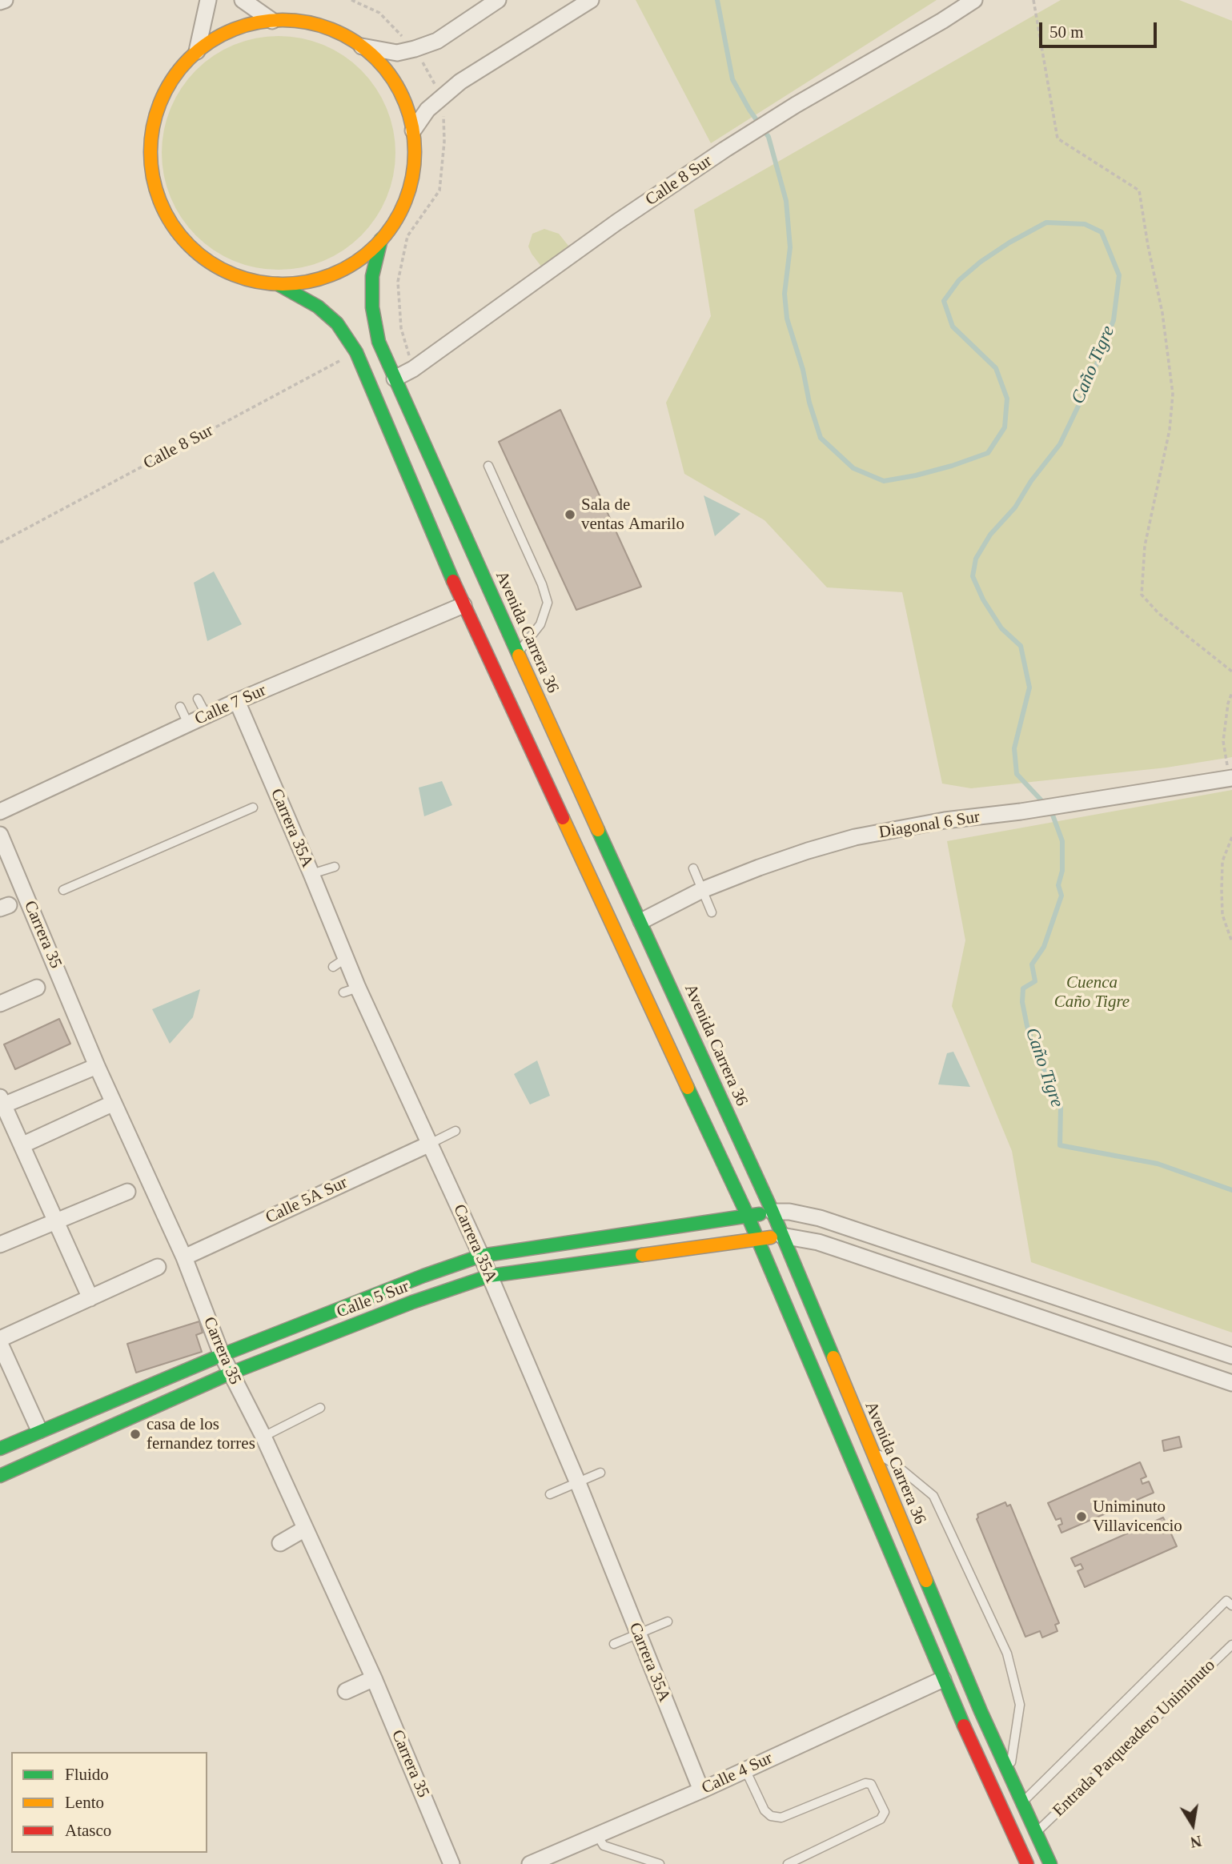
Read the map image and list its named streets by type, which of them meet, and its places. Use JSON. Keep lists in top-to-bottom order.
{
  "streets": {
    "main road": ["Avenida Carrera 36", "Calle 5 Sur"],
    "street": [
      "Calle 8 Sur",
      "Calle 7 Sur",
      "Diagonal 6 Sur",
      "Carrera 35A",
      "Carrera 35",
      "Calle 5A Sur",
      "Calle 4 Sur"
    ],
    "lane": ["Entrada Parqueadero Uniminuto"]
  },
  "crossings": [
    ["Calle 8 Sur", "Avenida Carrera 36"],
    ["Avenida Carrera 36", "Diagonal 6 Sur"],
    ["Avenida Carrera 36", "Calle 5 Sur"],
    ["Avenida Carrera 36", "Entrada Parqueadero Uniminuto"],
    ["Calle 7 Sur", "Carrera 35A"],
    ["Carrera 35A", "Calle 5A Sur"],
    ["Carrera 35A", "Calle 5 Sur"],
    ["Carrera 35A", "Calle 4 Sur"],
    ["Carrera 35", "Calle 5A Sur"],
    ["Carrera 35", "Calle 5 Sur"]
  ],
  "water": ["Caño Tigre"],
  "parks": ["Cuenca Caño Tigre"],
  "places": ["Sala de ventas Amarilo", "casa de los fernandez torres", "Uniminuto Villavicencio"],
  "legend": ["Fluido", "Lento", "Atasco"],
  "scale_bar": "50 m",
  "north": "bottom"
}
